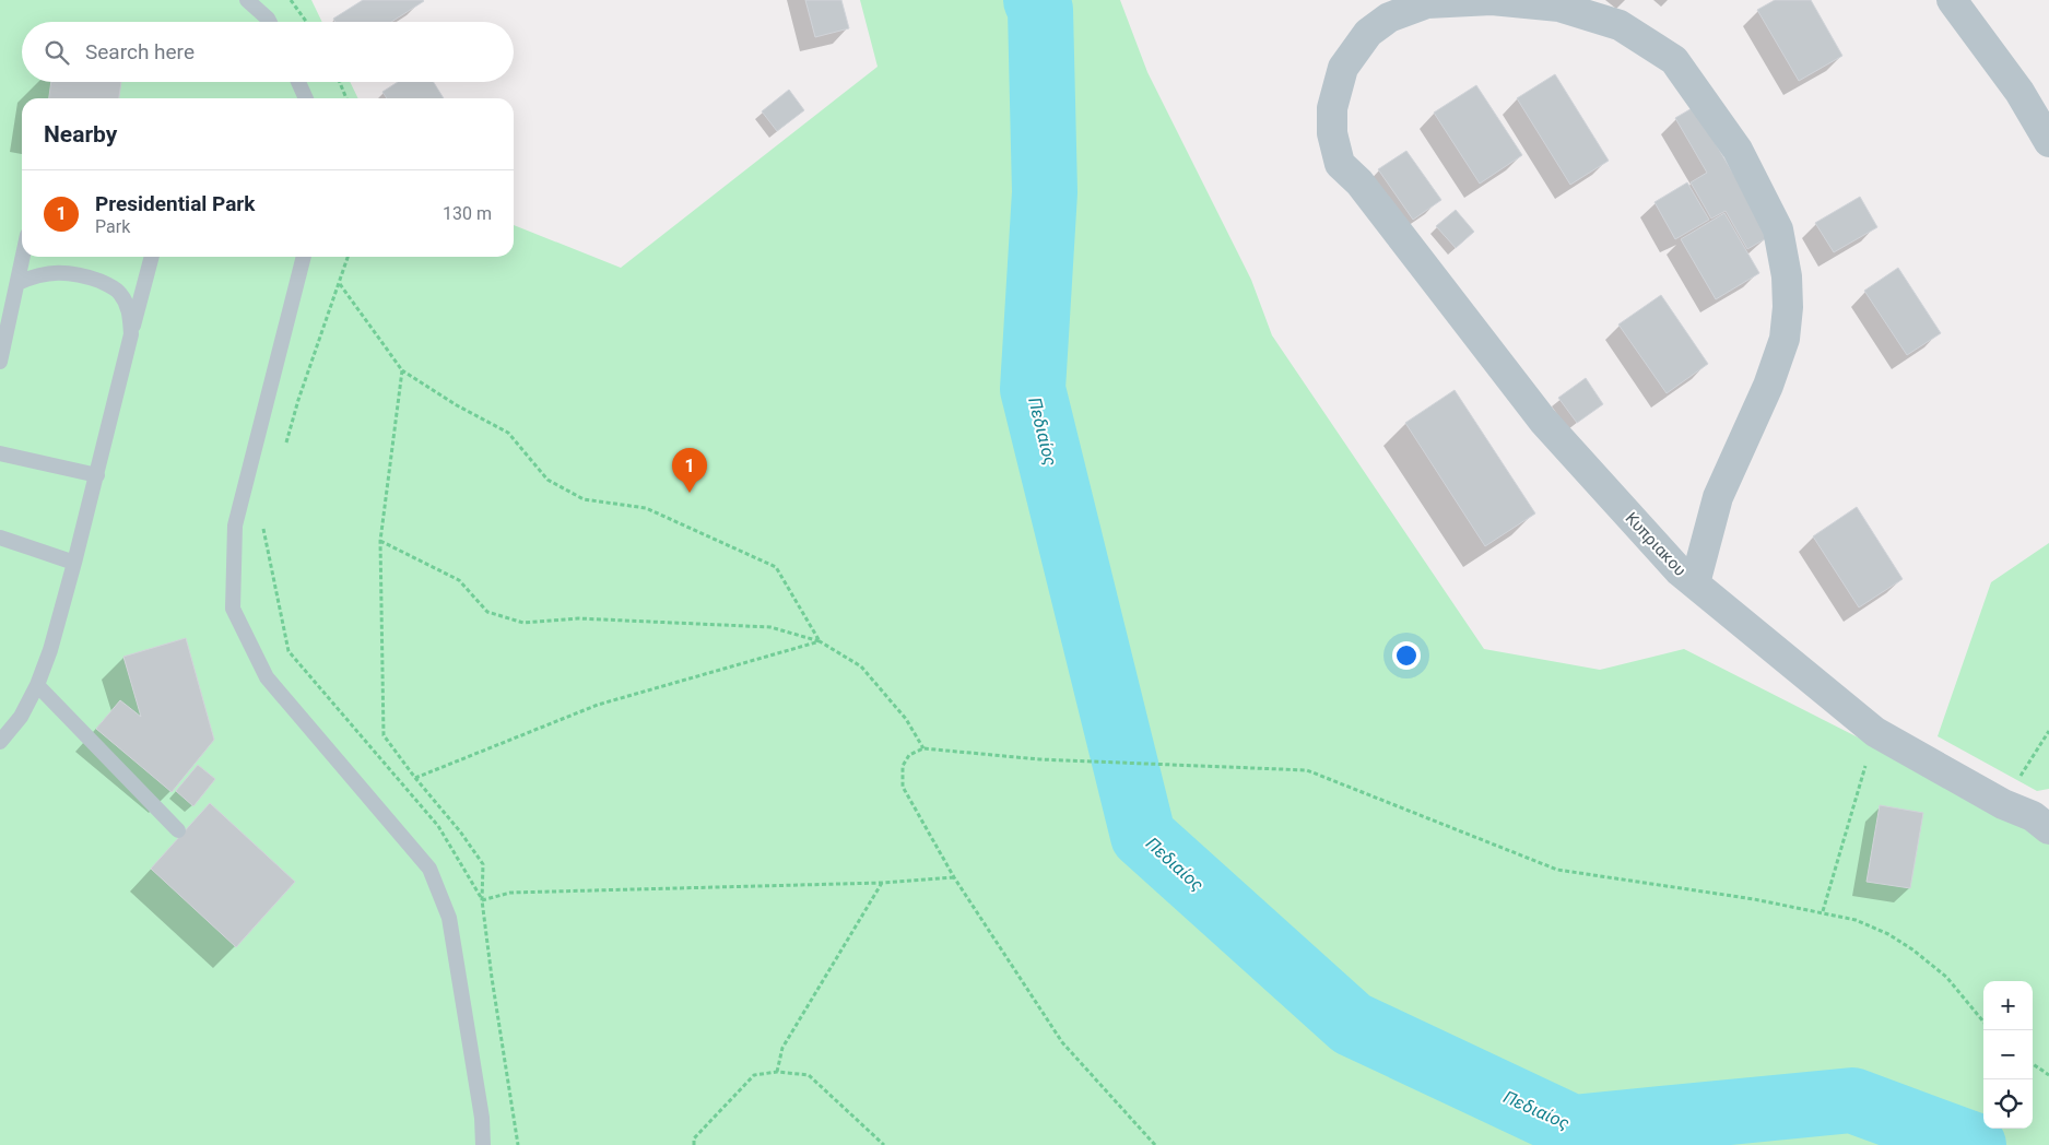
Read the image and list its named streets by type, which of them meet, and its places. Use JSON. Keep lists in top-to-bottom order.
{
  "streets": {
    "street": ["Κυπριακου"]
  },
  "water": ["Πεδιαίος"],
  "page": {
    "search": "Search here",
    "heading": "Nearby",
    "list": [
      {
        "mark": "1",
        "name": "Presidential Park",
        "note": "Park",
        "value": "130 m"
      }
    ],
    "pins": "1",
    "map_buttons": ["+", "−"]
  }
}
